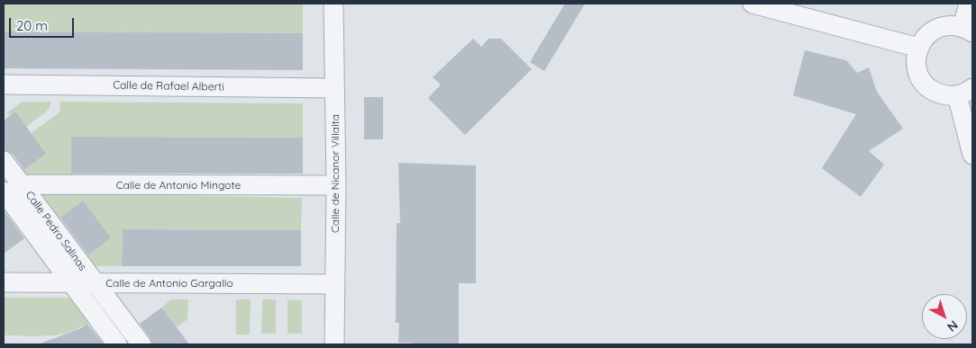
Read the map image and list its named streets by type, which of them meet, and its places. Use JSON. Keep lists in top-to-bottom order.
{
  "streets": {
    "street": [
      "Calle de Rafael Alberti",
      "Calle de Nicanor Villalta",
      "Calle de Antonio Mingote",
      "Calle Pedro Salinas",
      "Calle de Antonio Gargallo"
    ]
  },
  "crossings": [
    ["Calle de Rafael Alberti", "Calle de Nicanor Villalta"],
    ["Calle de Nicanor Villalta", "Calle de Antonio Mingote"],
    ["Calle de Nicanor Villalta", "Calle de Antonio Gargallo"],
    ["Calle de Antonio Mingote", "Calle Pedro Salinas"],
    ["Calle Pedro Salinas", "Calle de Antonio Gargallo"]
  ],
  "scale_bar": "20 m",
  "north": "bottom right"
}
